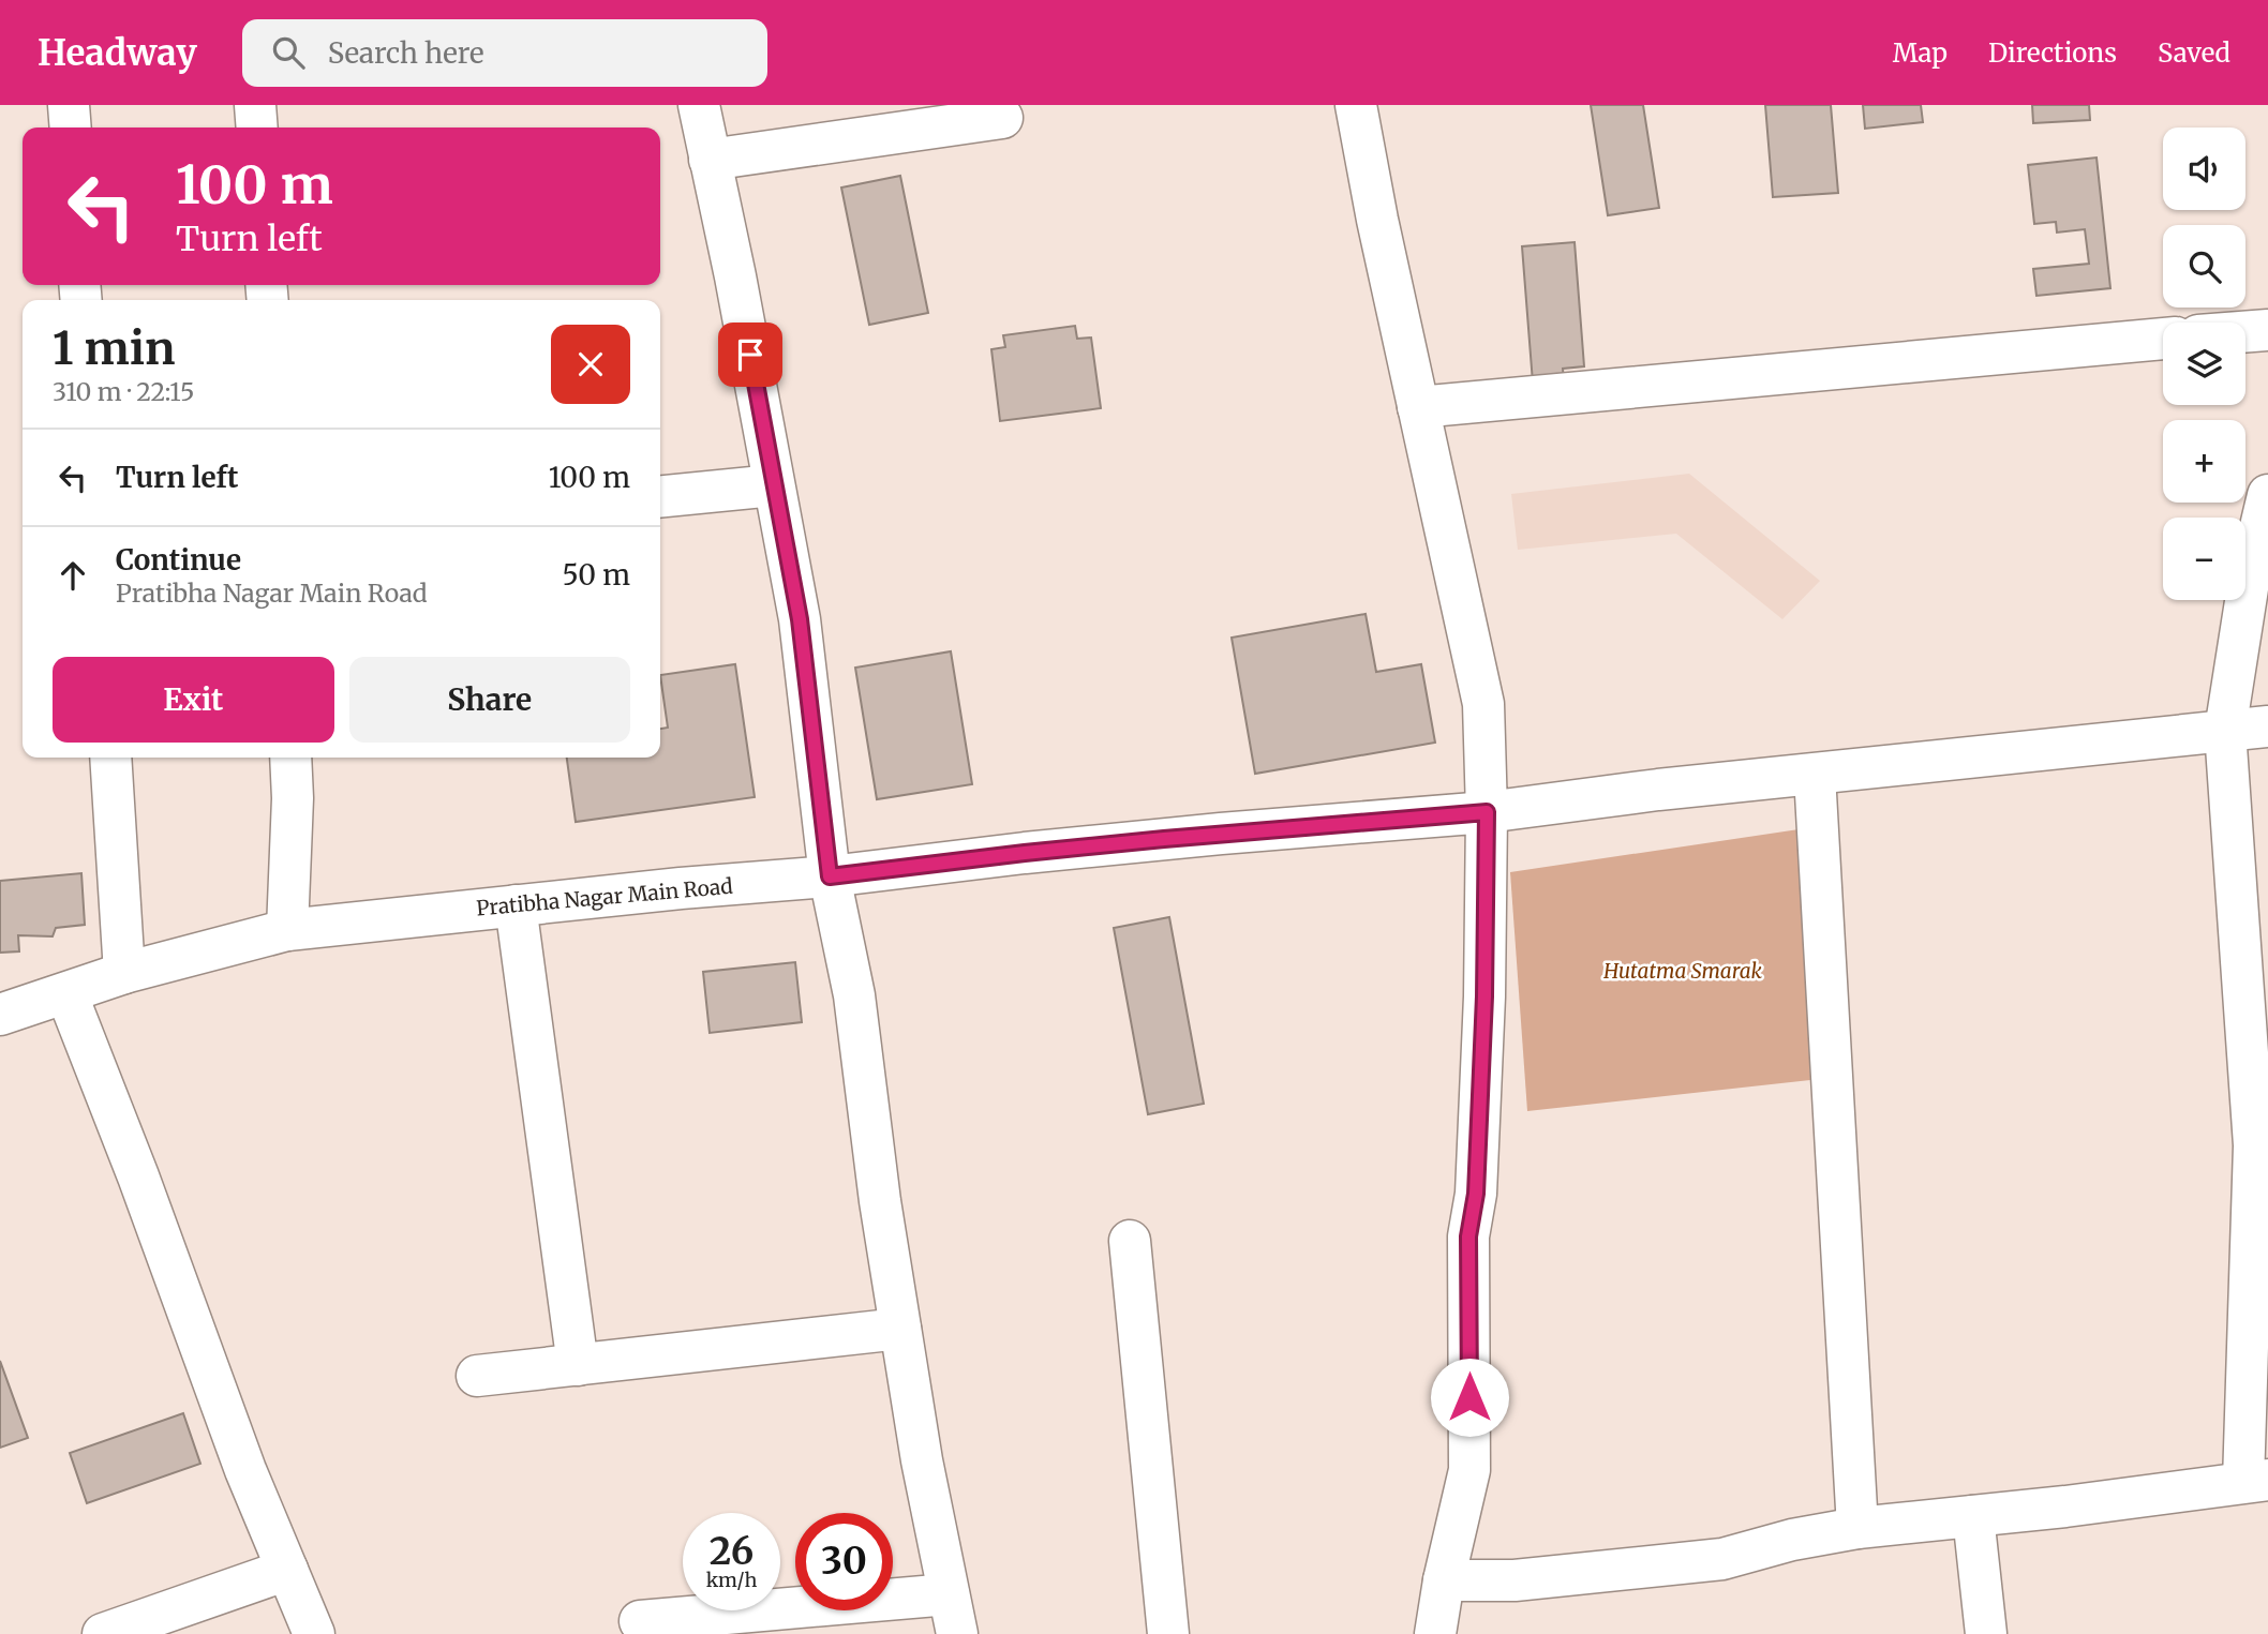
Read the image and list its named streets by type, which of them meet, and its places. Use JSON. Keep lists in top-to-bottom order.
{
  "streets": {
    "street": ["Pratibha Nagar Main Road"]
  },
  "parks": ["Hutatma Smarak"],
  "page": {
    "header": "Headway",
    "search": "Search here",
    "nav": ["Map", "Directions", "Saved"],
    "map_buttons": ["+", "−"],
    "turn": ["100 m", "Turn left"],
    "heading": ["1 min", "310 m · 22:15"],
    "list": [
      {
        "name": "Turn left",
        "value": "100 m"
      },
      {
        "name": "Continue",
        "note": "Pratibha Nagar Main Road",
        "value": "50 m"
      }
    ],
    "buttons": ["Exit", "Share"],
    "speed": "26 km/h",
    "limit": "30"
  }
}
